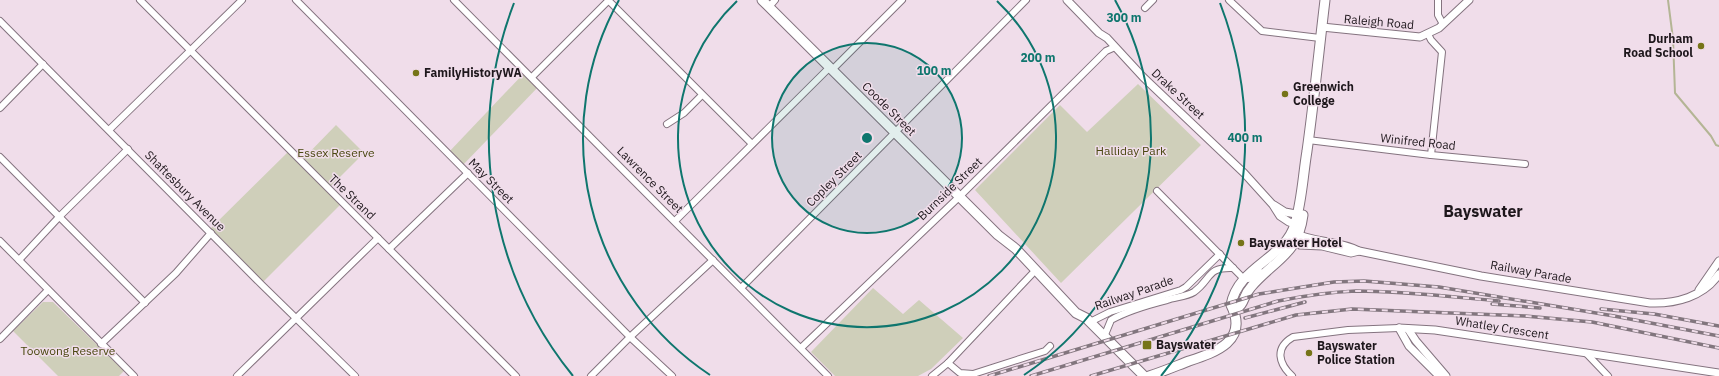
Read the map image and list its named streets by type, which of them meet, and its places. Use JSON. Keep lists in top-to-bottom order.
{
  "streets": {
    "main road": ["Coode Street"],
    "street": [
      "Raleigh Road",
      "Drake Street",
      "Winifred Road",
      "Copley Street",
      "Lawrence Street",
      "May Street",
      "Burnside Street",
      "Shaftesbury Avenue",
      "The Strand",
      "Railway Parade",
      "Whatley Crescent"
    ]
  },
  "crossings": [
    ["Drake Street", "Burnside Street"],
    ["Drake Street", "Railway Parade"],
    ["Coode Street", "Copley Street"],
    ["Coode Street", "Burnside Street"],
    ["Coode Street", "Railway Parade"],
    ["Copley Street", "Lawrence Street"],
    ["Lawrence Street", "Burnside Street"]
  ],
  "districts": ["Bayswater"],
  "parks": ["Halliday Park", "Essex Reserve", "Toowong Reserve"],
  "places": {
    "other": [
      "Durham Road School",
      "FamilyHistoryWA",
      "Greenwich College",
      "Bayswater Hotel",
      "Bayswater Police Station"
    ],
    "transit": ["Bayswater"]
  },
  "rings": [
    "300 m",
    "200 m",
    "100 m",
    "400 m"
  ]
}
